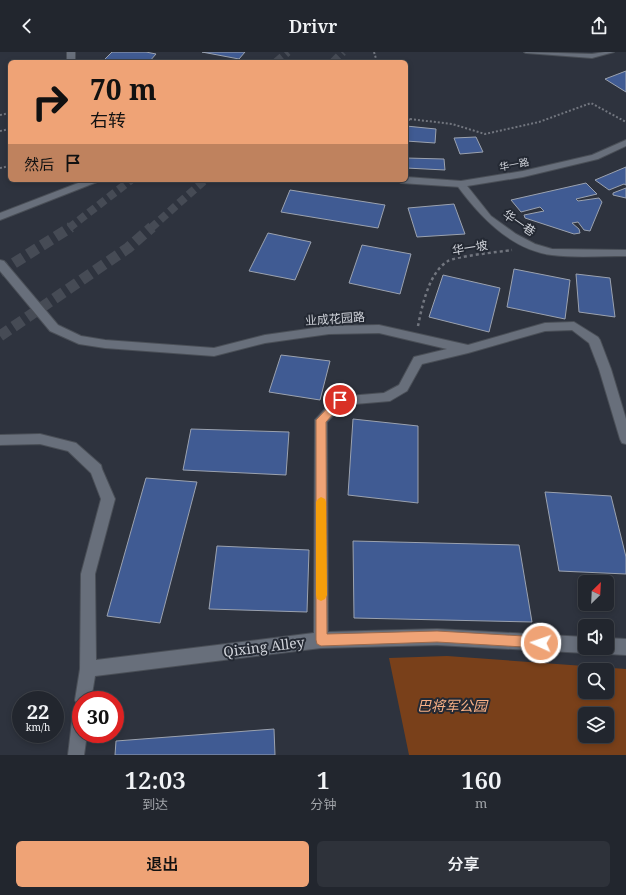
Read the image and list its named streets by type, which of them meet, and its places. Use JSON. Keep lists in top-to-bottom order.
{
  "streets": {
    "street": [
      "华一路",
      "华一巷",
      "业成花园路",
      "Qixing Alley"
    ],
    "path": ["华一坡"]
  },
  "crossings": [
    ["华一路", "华一巷"],
    ["华一巷", "华一坡"],
    ["华一坡", "业成花园路"]
  ],
  "parks": ["巴将军公园"],
  "north": "top right",
  "page": {
    "header": "Drivr",
    "turn": ["70 m", "右转"],
    "then": "然后",
    "speed": "22 km/h",
    "limit": "30",
    "eta": [
      "12:03",
      "到达",
      "1",
      "分钟",
      "160",
      "m"
    ],
    "buttons": ["退出", "分享"]
  }
}
